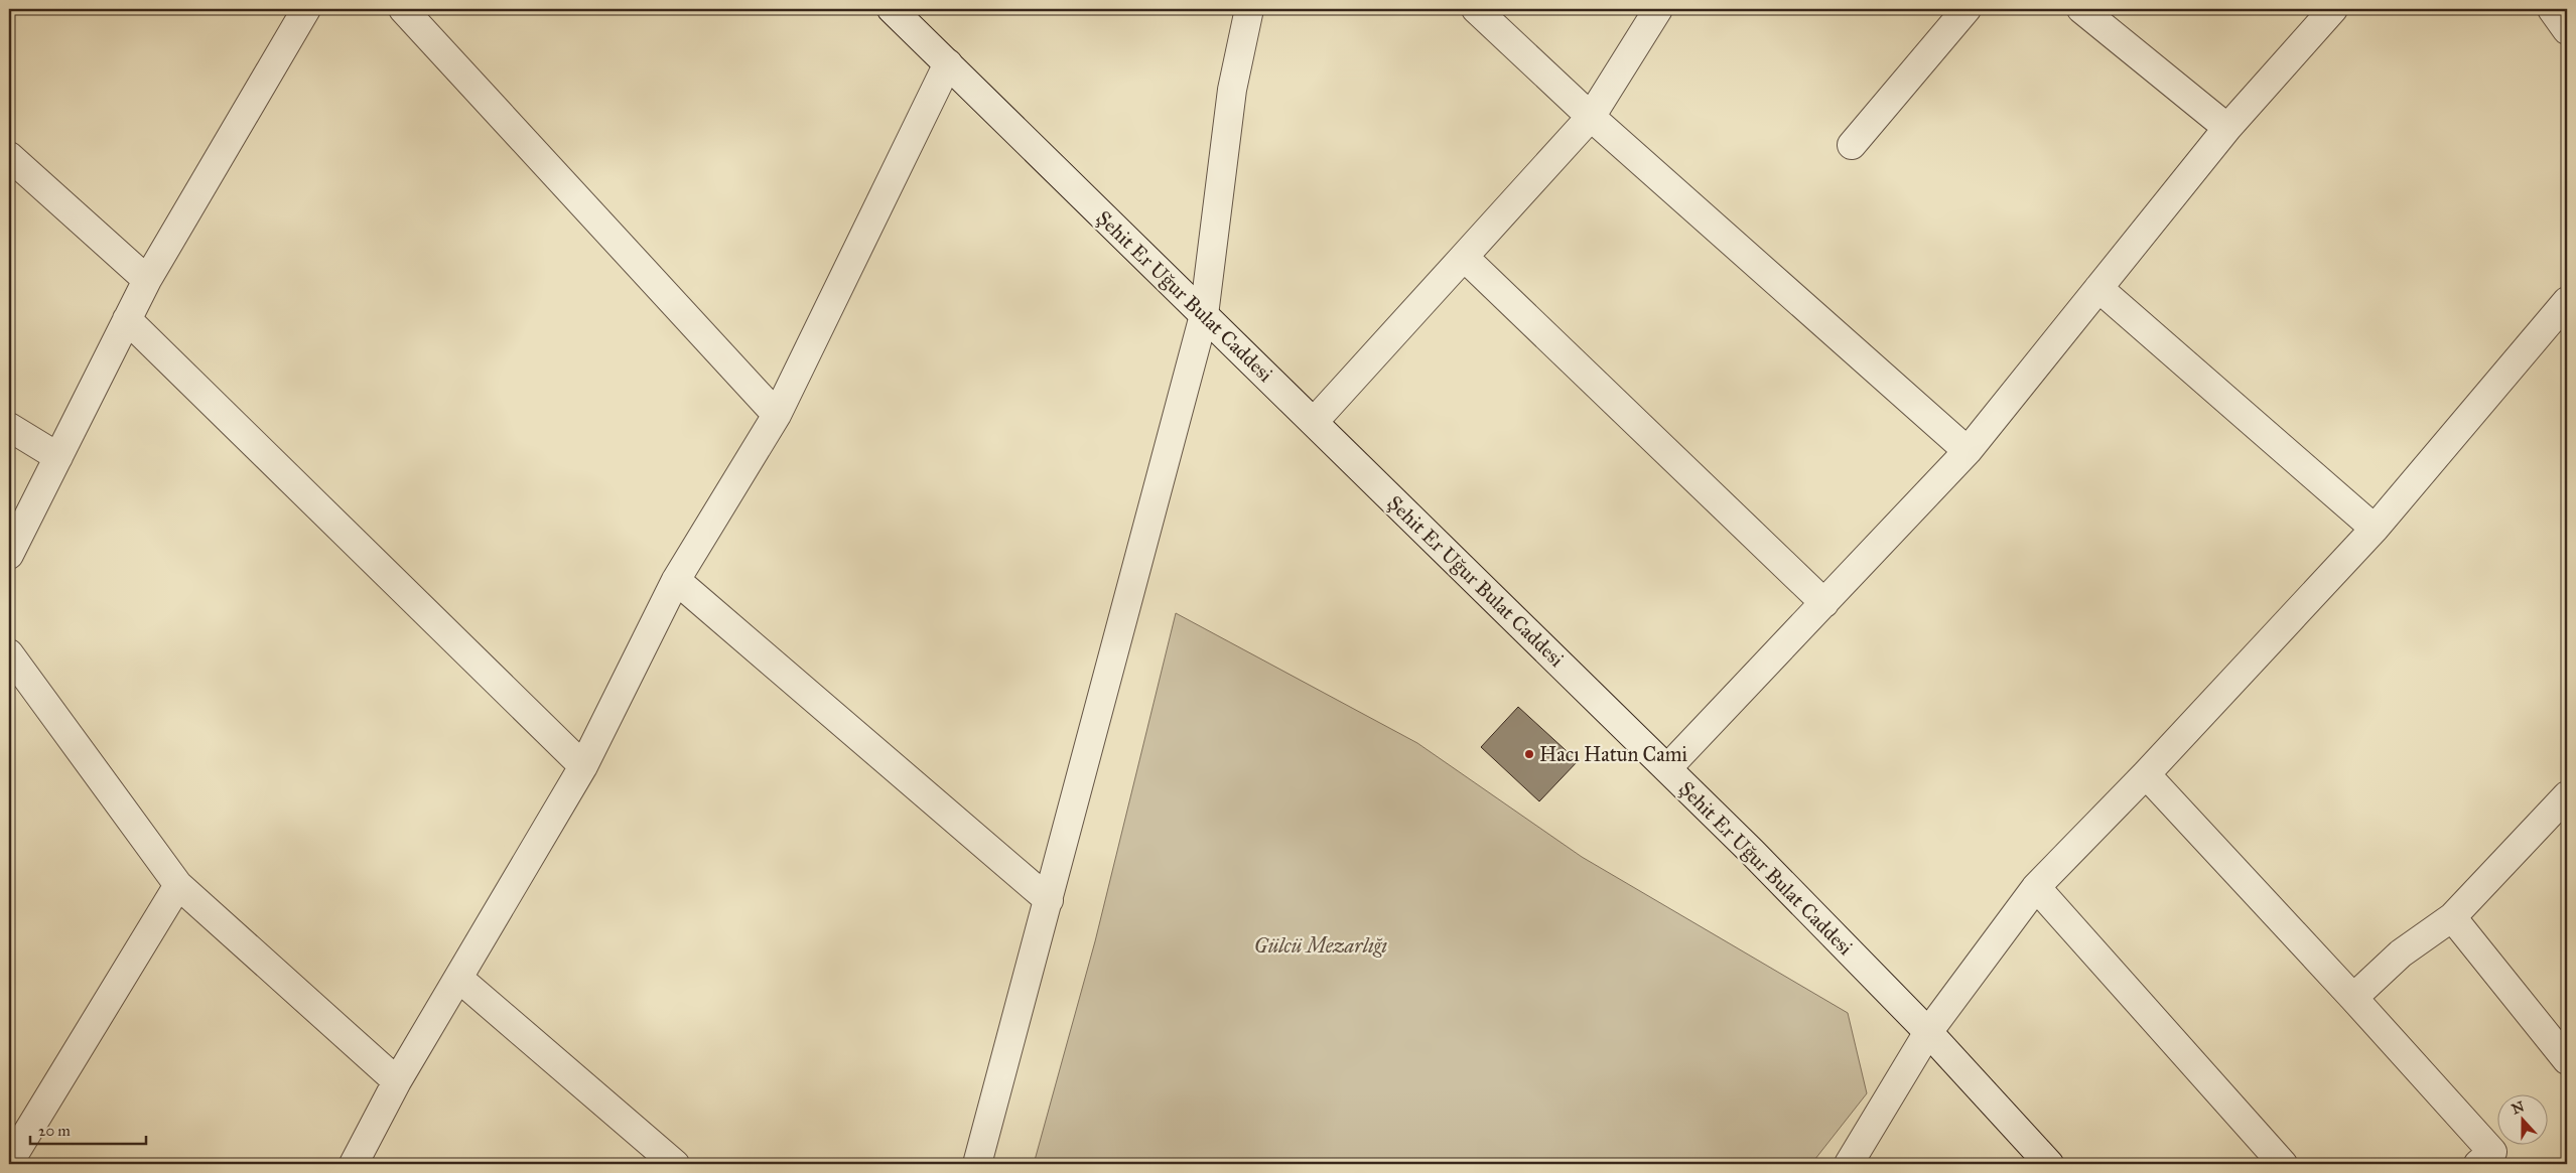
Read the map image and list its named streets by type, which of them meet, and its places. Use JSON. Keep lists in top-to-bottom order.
{
  "streets": {
    "street": ["Şehit Er Uğur Bulat Caddesi"]
  },
  "parks": ["Gülcü Mezarlığı"],
  "places": ["Hacı Hatun Cami"],
  "scale_bar": "20 m",
  "north": "top"
}
